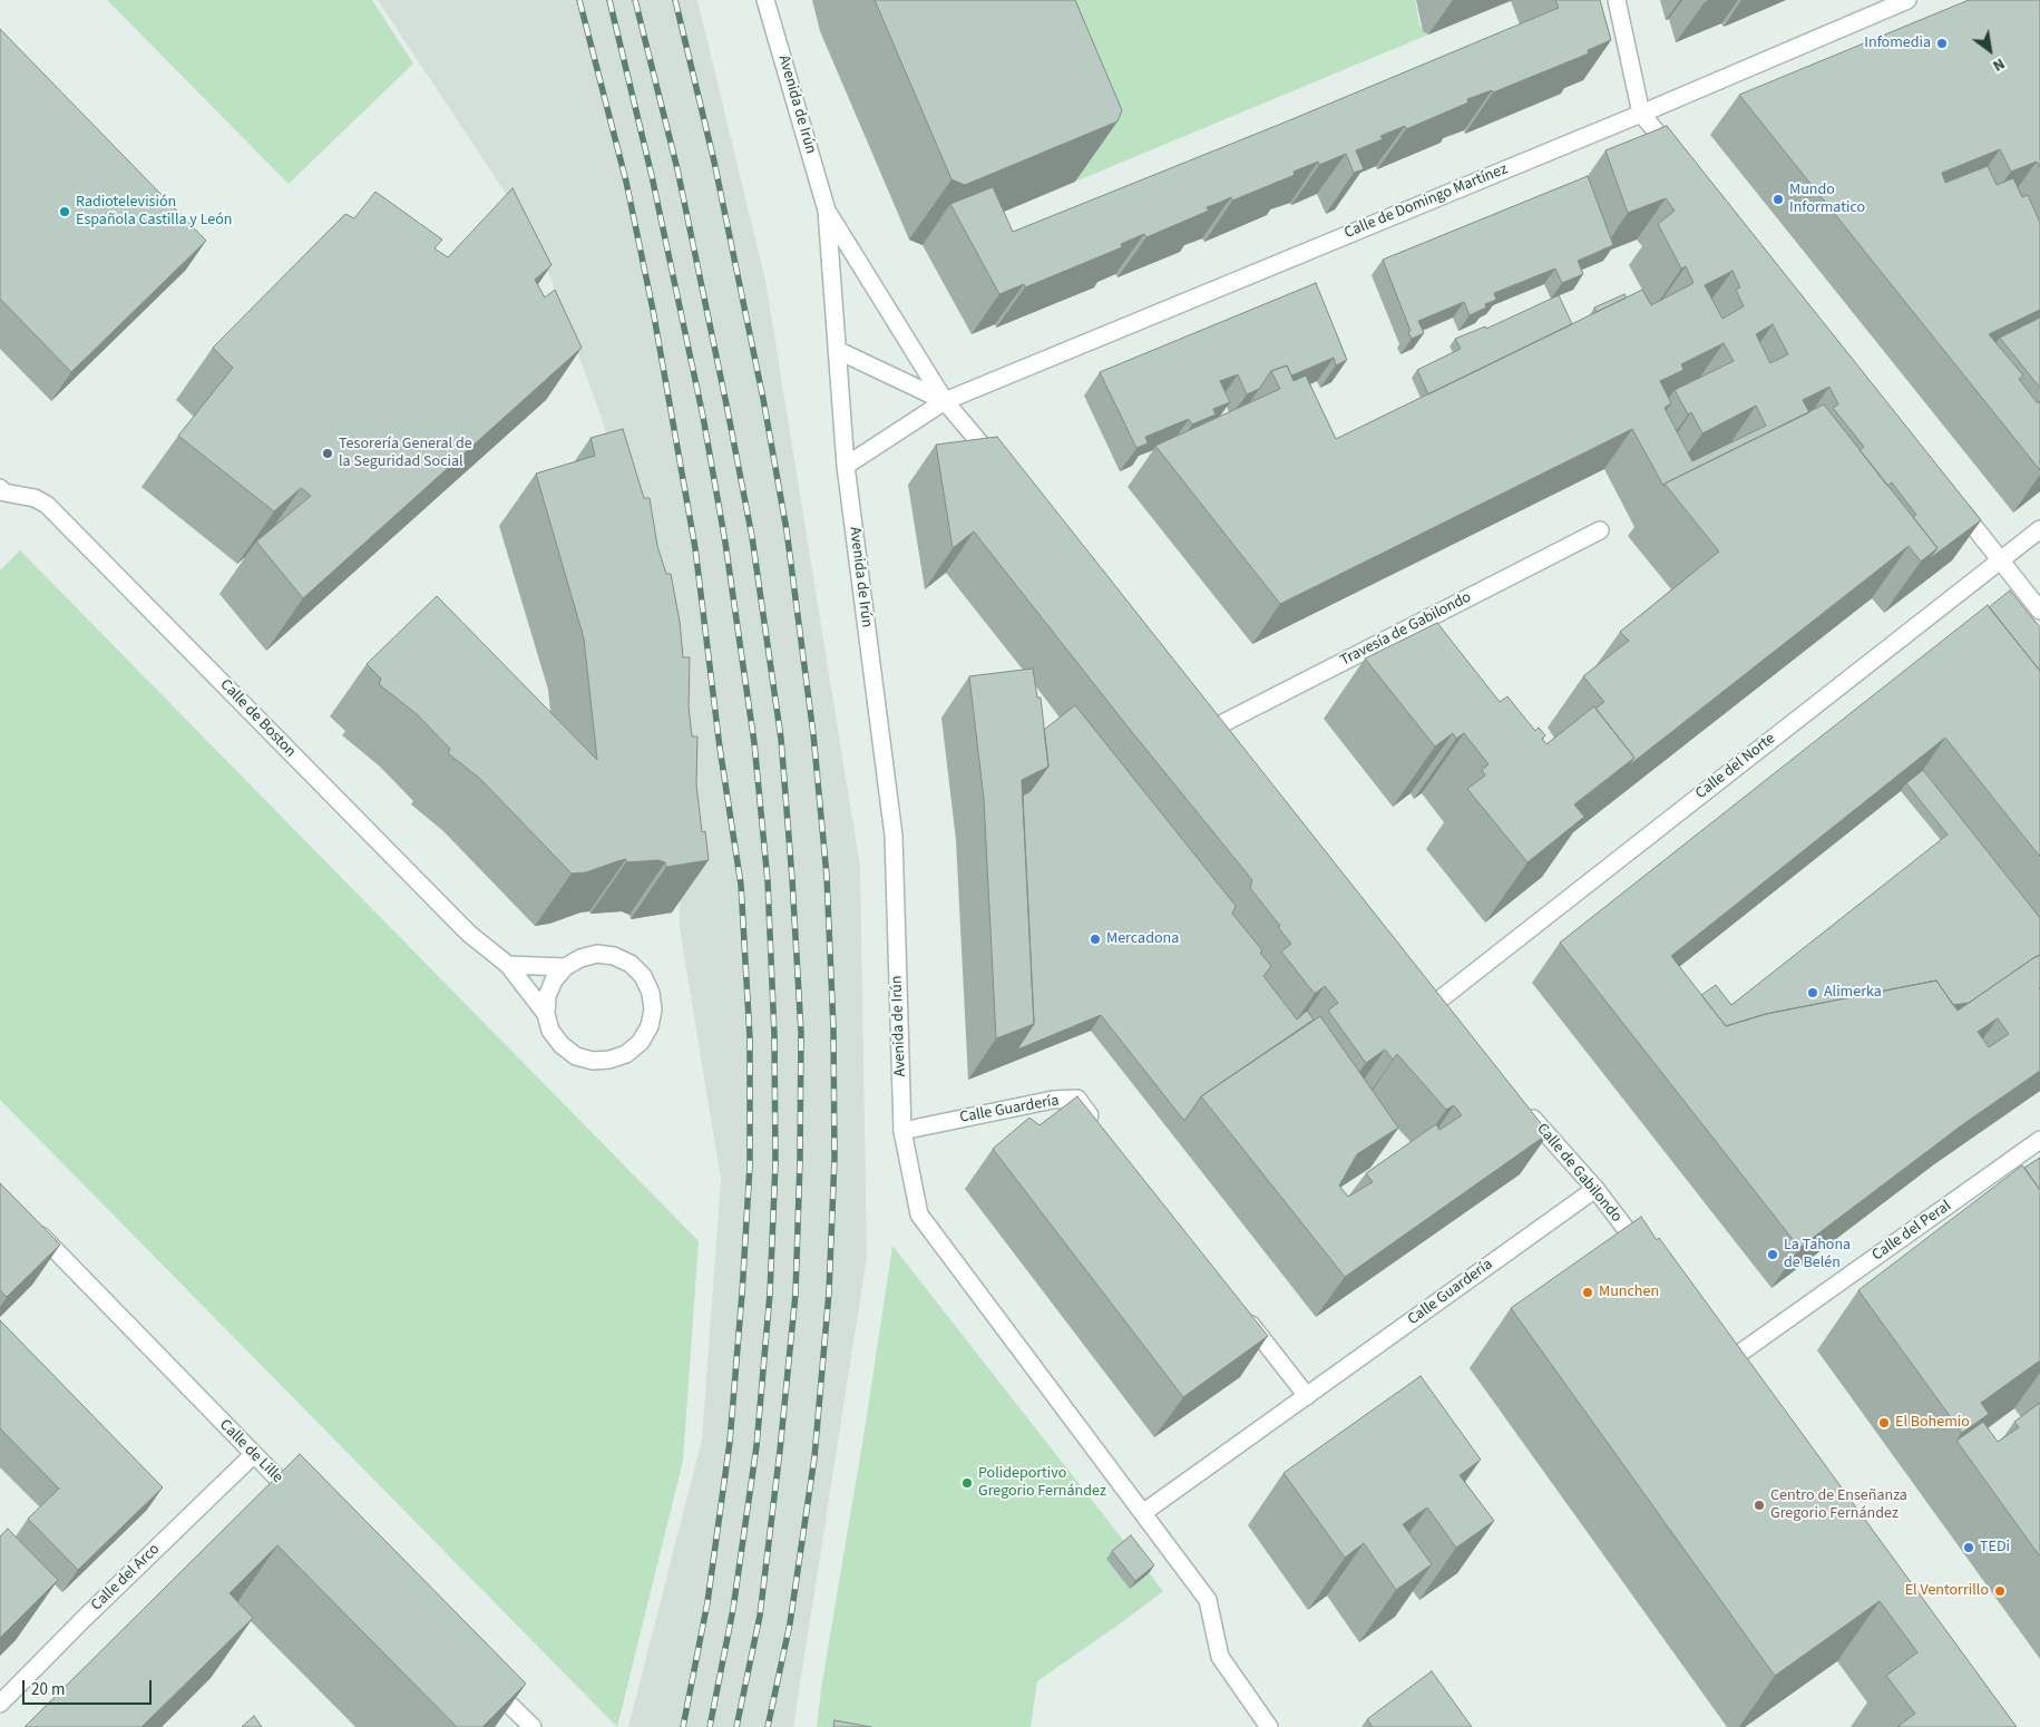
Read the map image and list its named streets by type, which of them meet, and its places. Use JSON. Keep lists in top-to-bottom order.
{
  "streets": {
    "street": [
      "Avenida de Irún",
      "Calle de Domingo Martínez",
      "Travesía de Gabilondo",
      "Calle de Boston",
      "Calle del Norte",
      "Calle Guardería",
      "Calle de Gabilondo",
      "Calle del Peral",
      "Calle de Lille",
      "Calle del Arco"
    ]
  },
  "crossings": [
    ["Avenida de Irún", "Calle de Domingo Martínez"],
    ["Avenida de Irún", "Calle Guardería"],
    ["Calle Guardería", "Calle de Gabilondo"],
    ["Calle de Lille", "Calle del Arco"]
  ],
  "places": [
    "Infomedia",
    "Mundo Informatico",
    "Radiotelevisión Española Castilla y León",
    "Tesorería General de la Seguridad Social",
    "Mercadona",
    "Alimerka",
    "La Tahona de Belén",
    "Munchen",
    "El Bohemio",
    "Polideportivo Gregorio Fernández",
    "Centro de Enseñanza Gregorio Fernández",
    "TEDi",
    "El Ventorrillo"
  ],
  "scale_bar": "20 m",
  "north": "bottom right"
}
